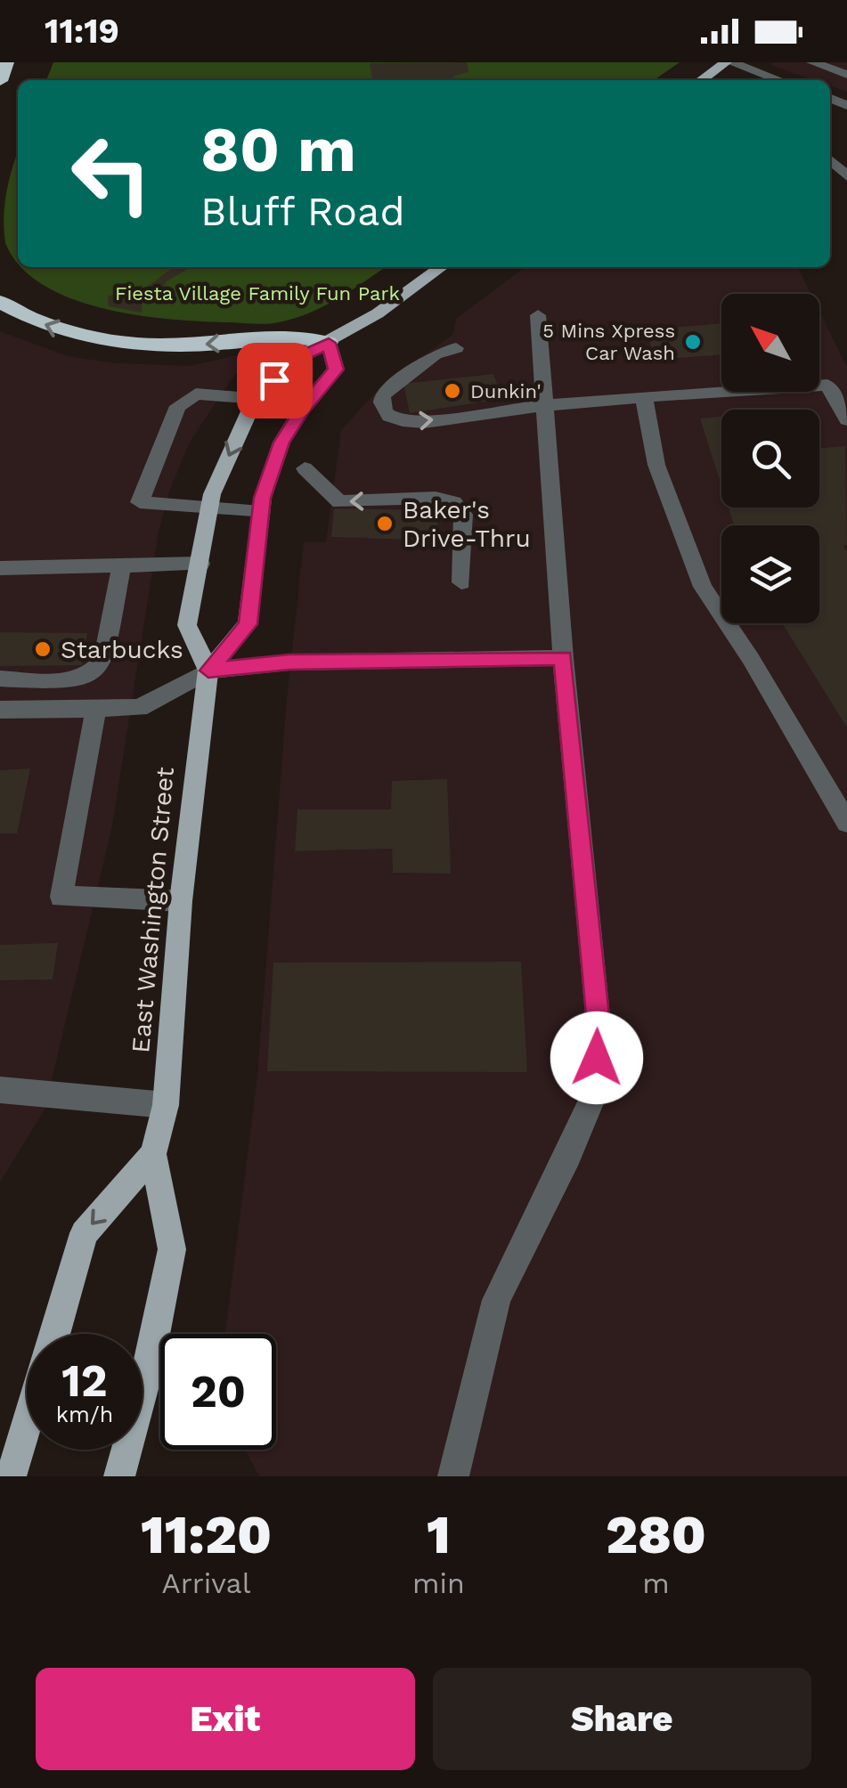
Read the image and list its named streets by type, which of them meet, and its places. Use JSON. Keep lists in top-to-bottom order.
{
  "streets": {
    "main road": ["East Washington Street"]
  },
  "parks": ["Fiesta Village Family Fun Park"],
  "places": [
    "5 Mins Xpress Car Wash",
    "Dunkin'",
    "Baker's Drive-Thru",
    "Starbucks"
  ],
  "north": "top left",
  "page": {
    "status": "11:19",
    "turn": ["80 m", "Bluff Road"],
    "speed": "12 km/h",
    "limit": "20",
    "eta": [
      "11:20",
      "Arrival",
      "1",
      "min",
      "280",
      "m"
    ],
    "buttons": ["Exit", "Share"]
  }
}
